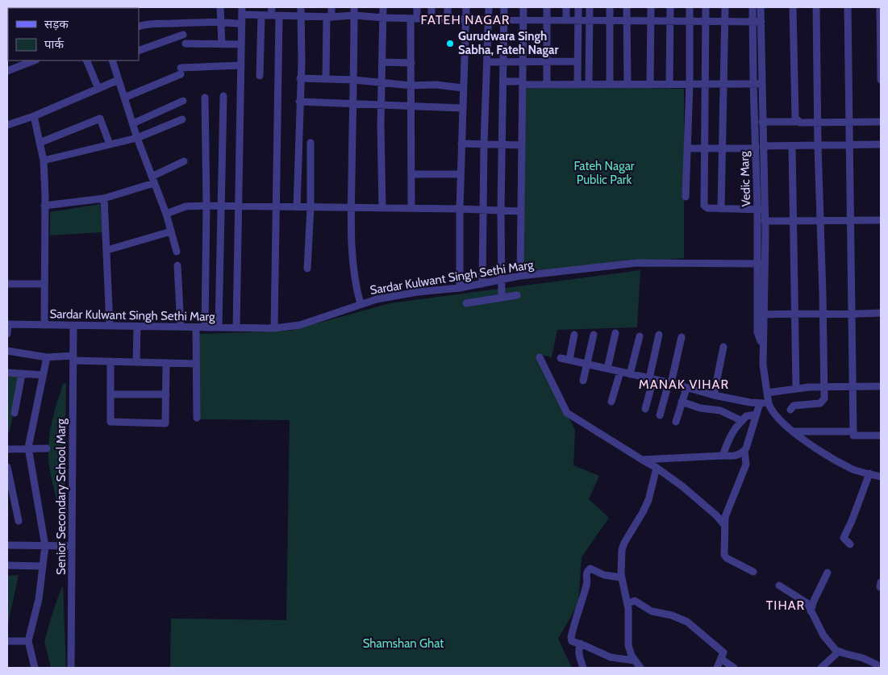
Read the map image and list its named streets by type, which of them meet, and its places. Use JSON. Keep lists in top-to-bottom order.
{
  "streets": {
    "street": ["Vedic Marg", "Sardar Kulwant Singh Sethi Marg", "Senior Secondary School Marg"]
  },
  "crossings": [
    ["Vedic Marg", "Sardar Kulwant Singh Sethi Marg"],
    ["Sardar Kulwant Singh Sethi Marg", "Senior Secondary School Marg"]
  ],
  "districts": ["FATEH NAGAR", "MANAK VIHAR", "TIHAR"],
  "parks": ["Fateh Nagar Public Park", "Shamshan Ghat"],
  "places": ["Gurudwara Singh Sabha, Fateh Nagar"],
  "legend": ["सड़क", "पार्क"]
}
